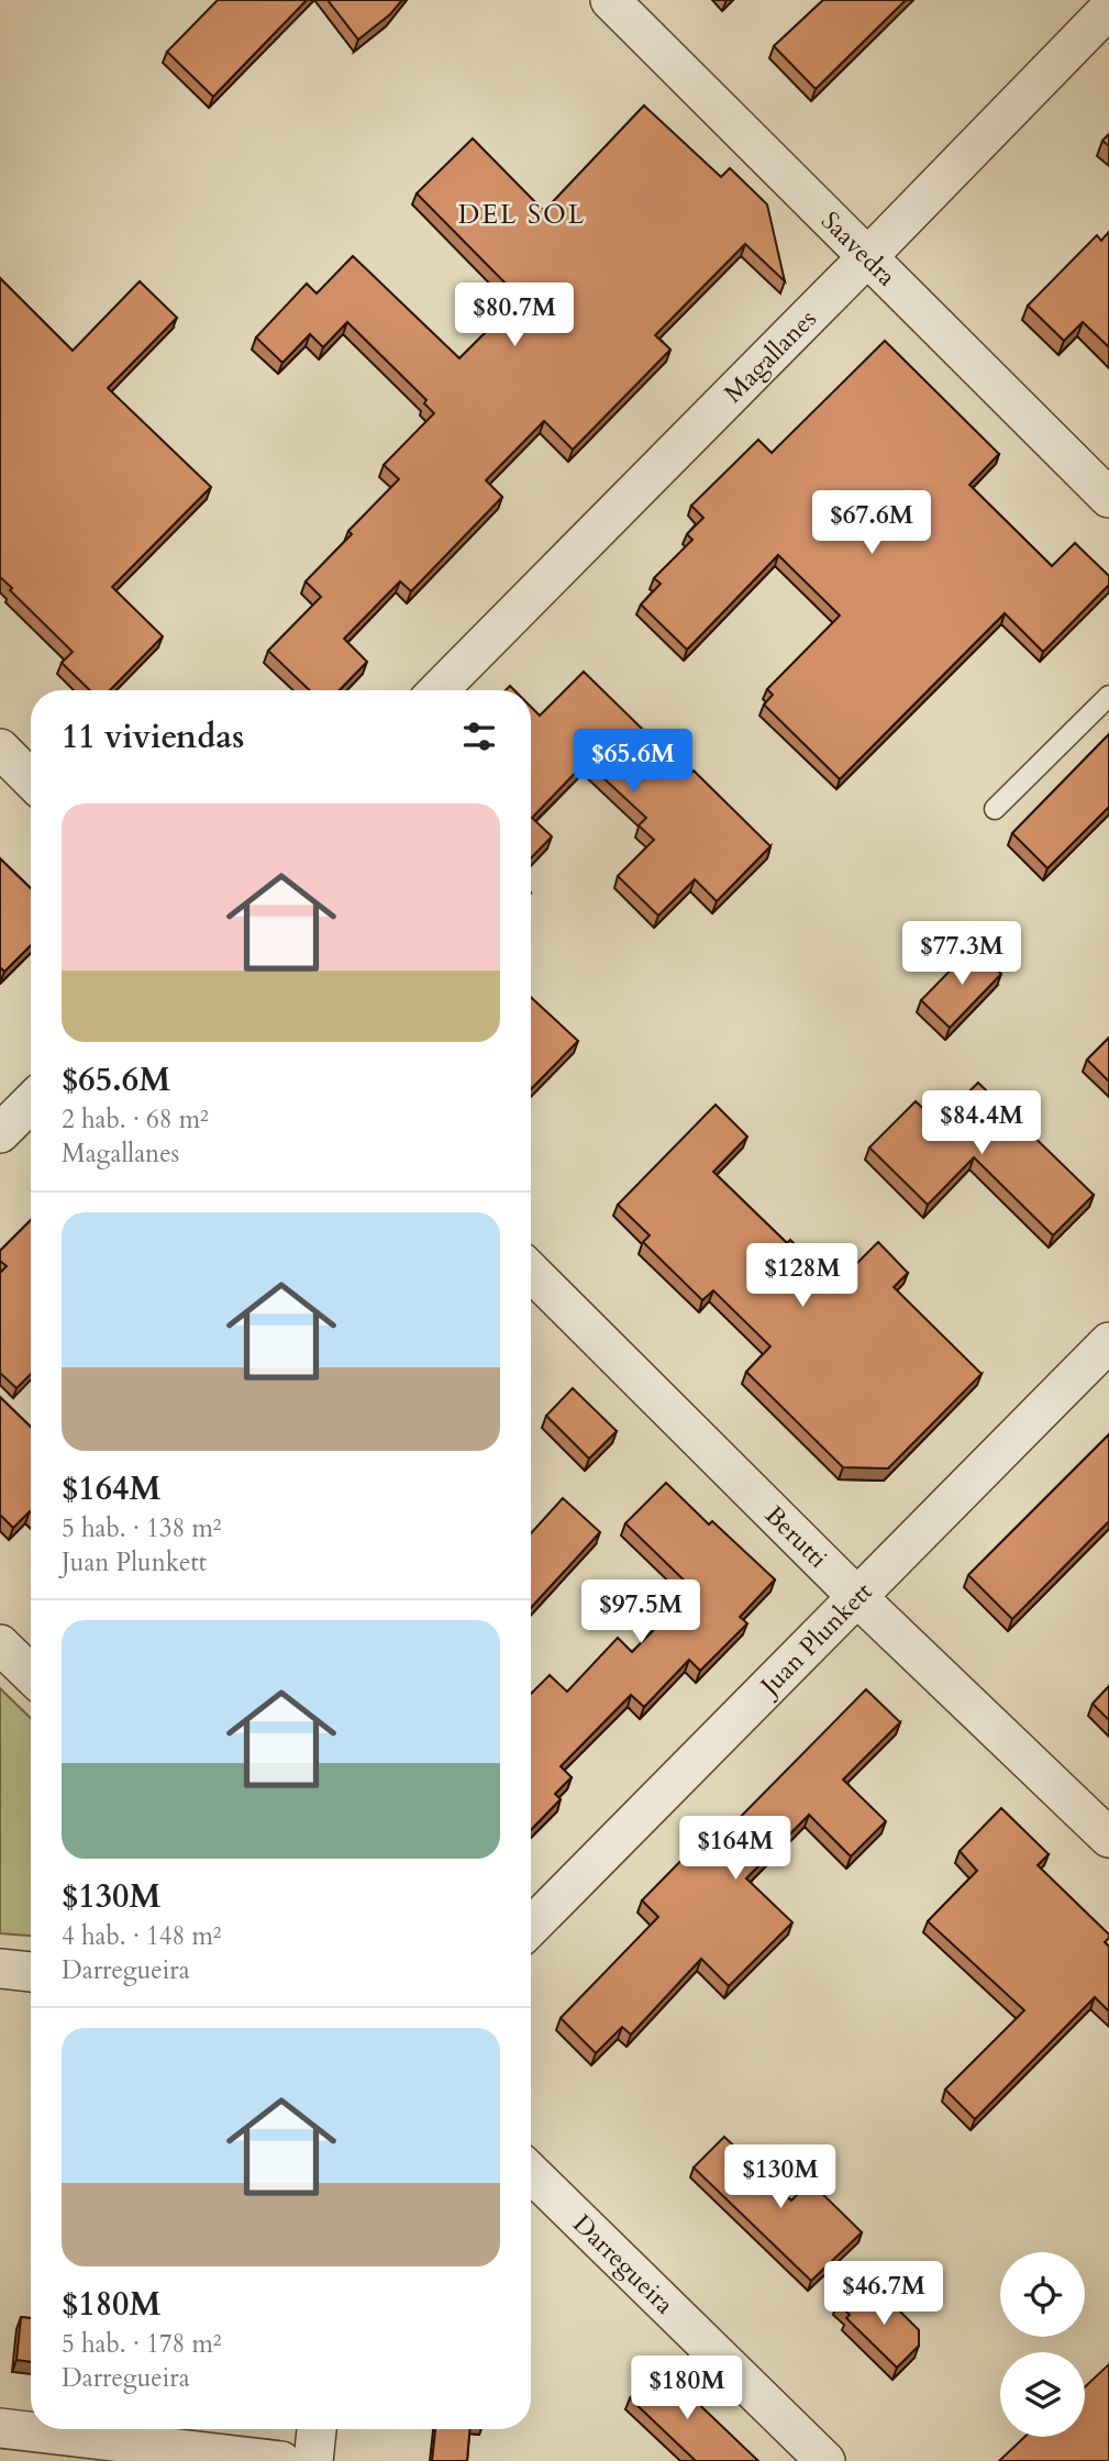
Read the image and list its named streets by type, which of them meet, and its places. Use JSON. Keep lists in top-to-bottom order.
{
  "streets": {
    "street": [
      "Saavedra",
      "Magallanes",
      "Berutti",
      "Juan Plunkett",
      "Darregueira"
    ]
  },
  "crossings": [
    ["Saavedra", "Magallanes"],
    ["Berutti", "Juan Plunkett"]
  ],
  "districts": ["DEL SOL"],
  "page": {
    "price": [
      "$80.7M",
      "$67.6M",
      "$65.6M",
      "$77.3M",
      "$84.4M",
      "$128M",
      "$97.5M",
      "$164M",
      "$130M",
      "$46.7M",
      "$180M"
    ],
    "heading": "11 viviendas",
    "list": [
      {
        "name": "$65.6M",
        "note": "2 hab. · 68 m² · Magallanes"
      },
      {
        "name": "$164M",
        "note": "5 hab. · 138 m² · Juan Plunkett"
      },
      {
        "name": "$130M",
        "note": "4 hab. · 148 m² · Darregueira"
      },
      {
        "name": "$180M",
        "note": "5 hab. · 178 m² · Darregueira"
      }
    ]
  }
}
